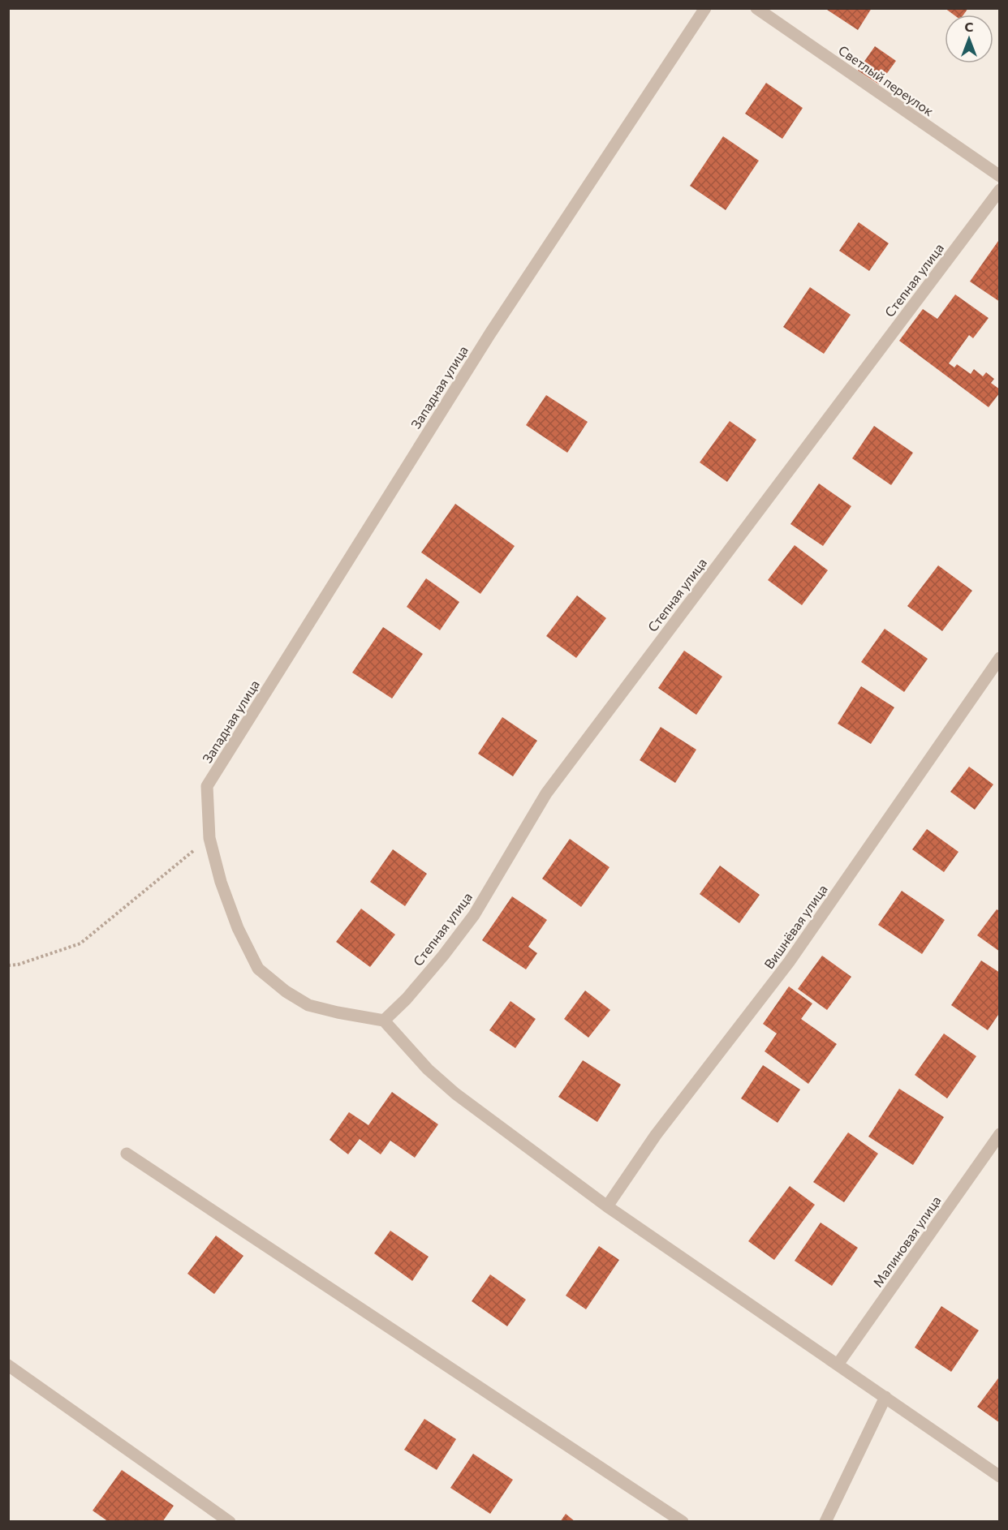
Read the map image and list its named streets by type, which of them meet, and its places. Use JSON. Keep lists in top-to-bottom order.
{
  "streets": {
    "street": [
      "Светлый переулок",
      "Степная улица",
      "Западная улица",
      "Вишнёвая улица",
      "Малиновая улица"
    ]
  },
  "north": "top"
}
